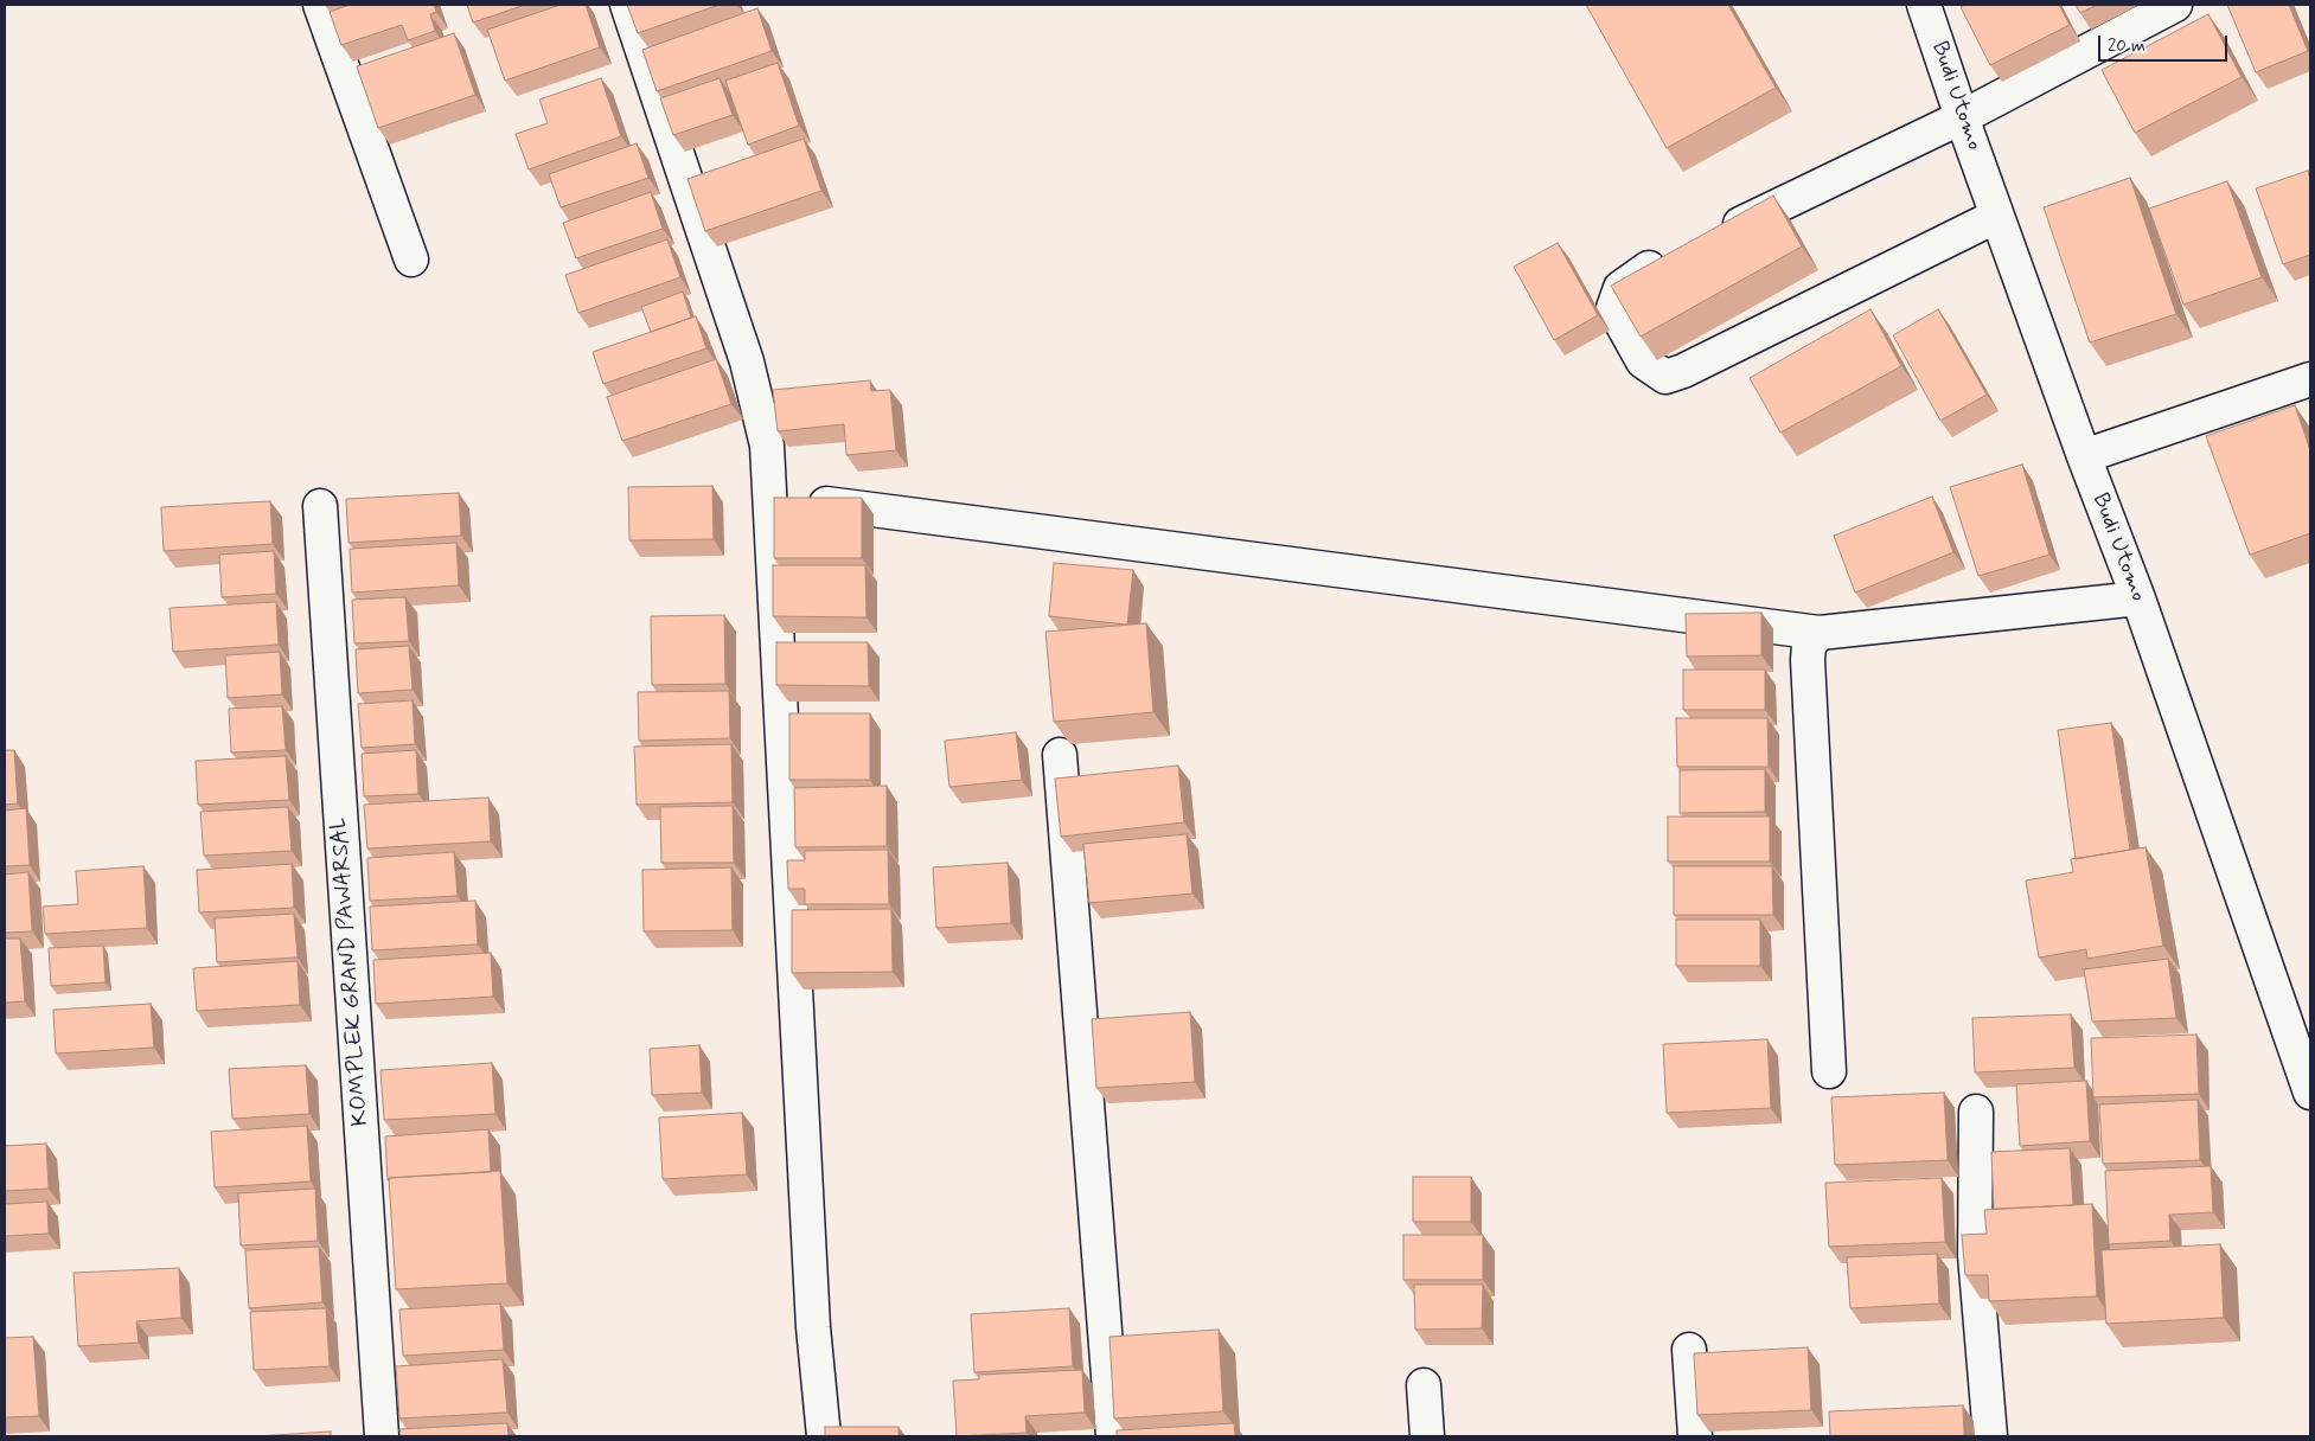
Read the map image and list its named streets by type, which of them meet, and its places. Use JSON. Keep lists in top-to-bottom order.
{
  "streets": {
    "street": ["Budi Utomo", "KOMPLEK GRAND PAWARSAL"]
  },
  "scale_bar": "20 m"
}
